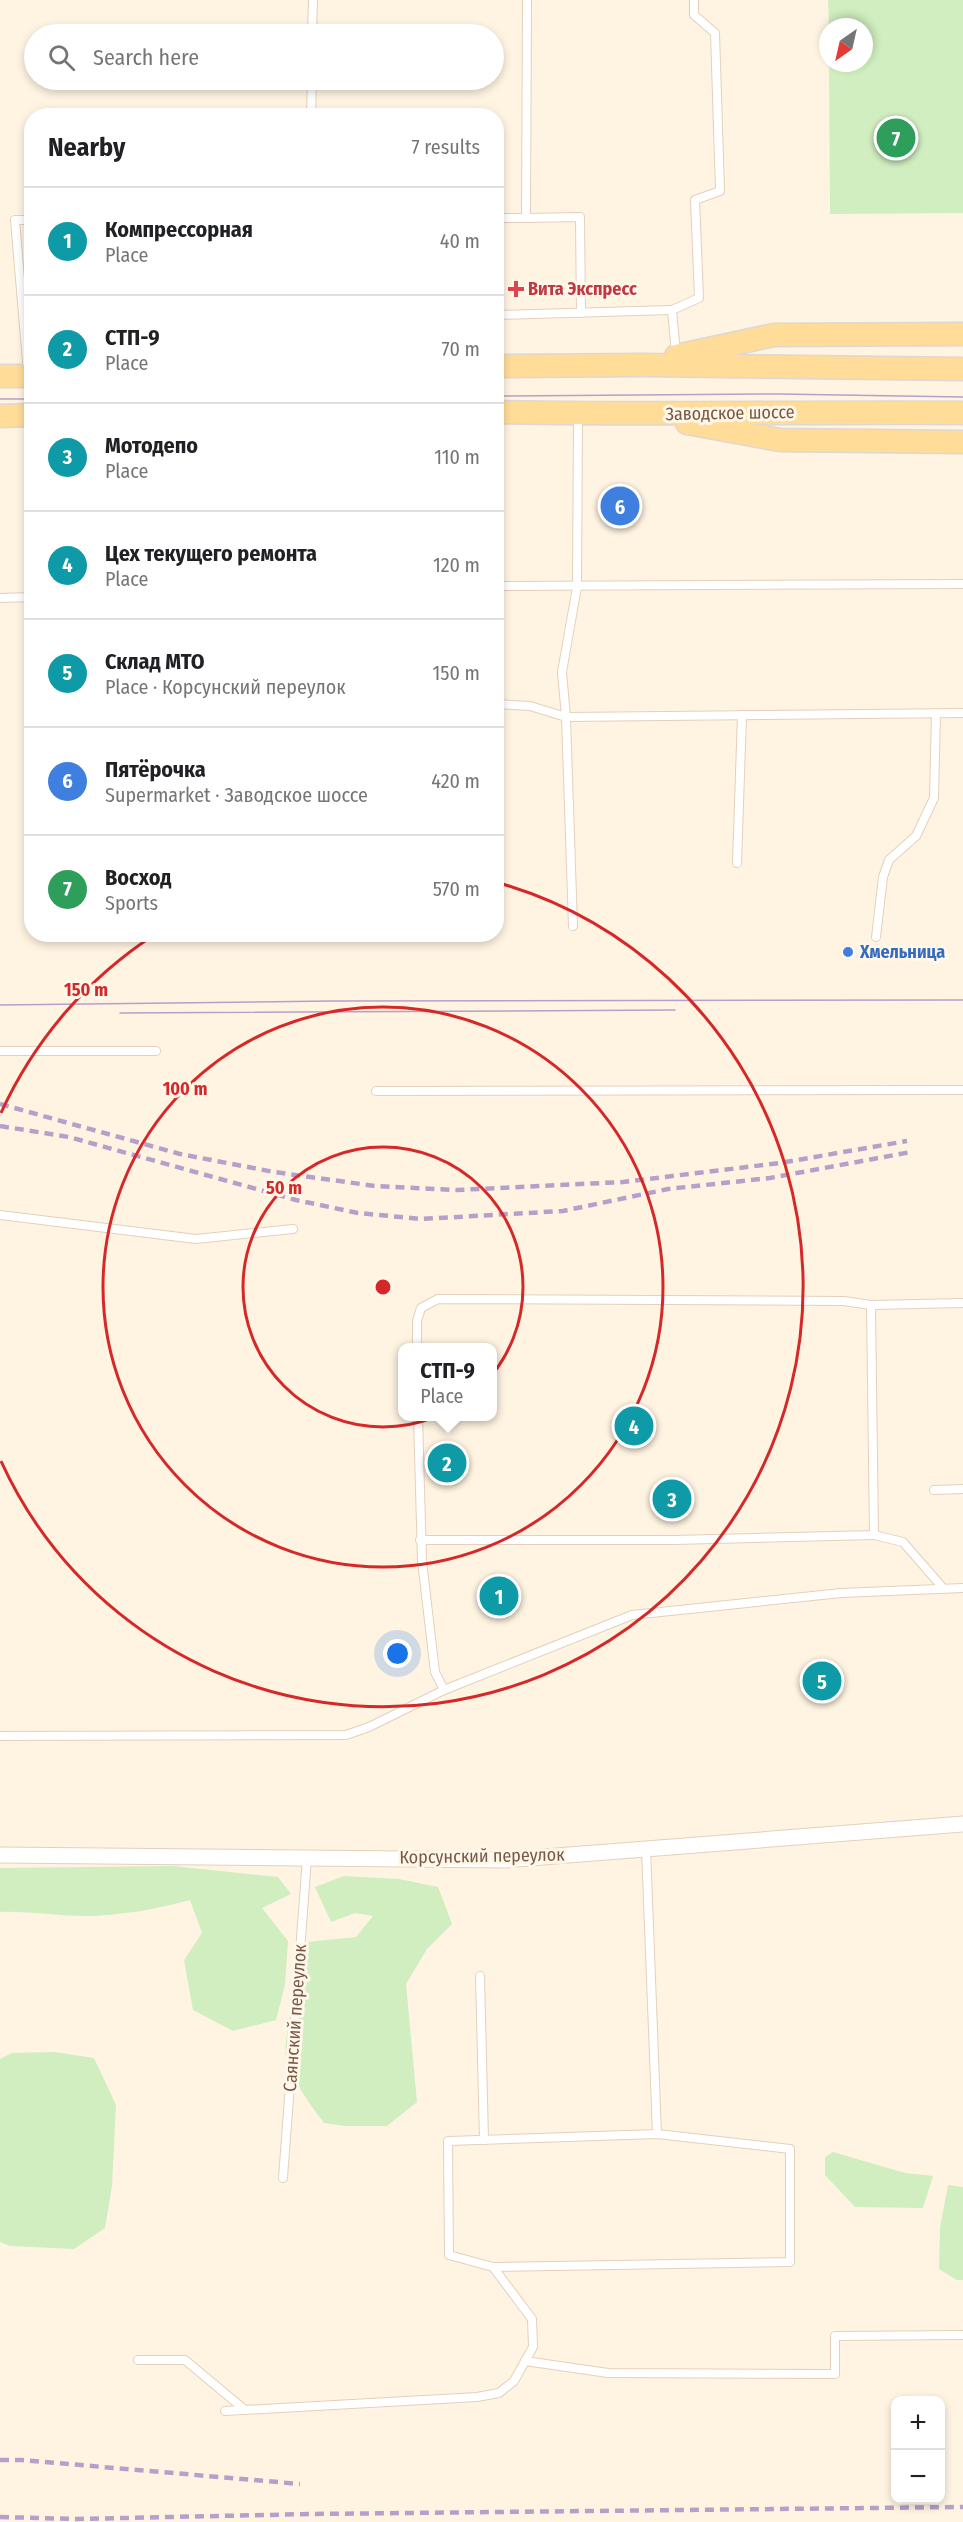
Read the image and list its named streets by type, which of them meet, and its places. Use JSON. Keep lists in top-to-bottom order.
{
  "streets": {
    "main road": ["Заводское шоссе"],
    "street": ["Корсунский переулок"],
    "lane": ["Саянский переулок"]
  },
  "crossings": [
    ["Корсунский переулок", "Саянский переулок"]
  ],
  "places": {
    "health": ["Вита Экспресс"],
    "other": ["Хмельница"]
  },
  "north": "bottom left",
  "page": {
    "search": "Search here",
    "heading": ["Nearby", "7 results"],
    "pins": [
      "7",
      "6",
      "4",
      "2",
      "3",
      "1",
      "5"
    ],
    "list": [
      {
        "mark": "1",
        "name": "Компрессорная",
        "note": "Place",
        "value": "40 m"
      },
      {
        "mark": "2",
        "name": "СТП-9",
        "note": "Place",
        "value": "70 m"
      },
      {
        "mark": "3",
        "name": "Мотодепо",
        "note": "Place",
        "value": "110 m"
      },
      {
        "mark": "4",
        "name": "Цех текущего ремонта",
        "note": "Place",
        "value": "120 m"
      },
      {
        "mark": "5",
        "name": "Склад МТО",
        "note": "Place · Корсунский переулок",
        "value": "150 m"
      },
      {
        "mark": "6",
        "name": "Пятёрочка",
        "note": "Supermarket · Заводское шоссе",
        "value": "420 m"
      },
      {
        "mark": "7",
        "name": "Восход",
        "note": "Sports",
        "value": "570 m"
      }
    ],
    "popup": ["СТП-9", "Place"],
    "map_buttons": ["+", "−"]
  },
  "rings": ["150 m", "100 m", "50 m"]
}
